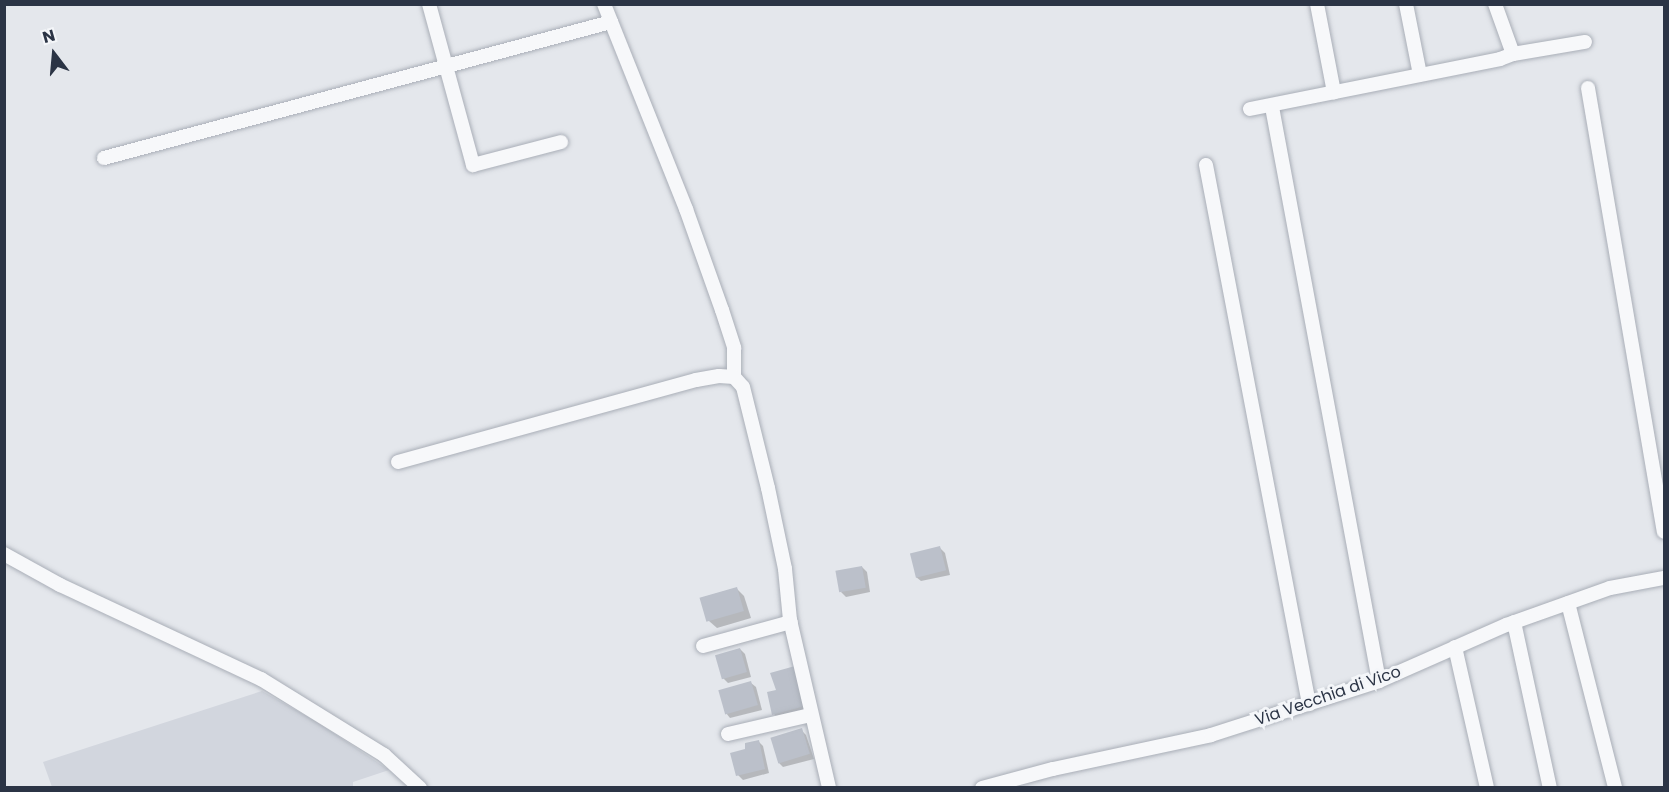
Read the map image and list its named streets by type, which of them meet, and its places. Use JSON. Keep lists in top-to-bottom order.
{
  "streets": {
    "street": ["Via Vecchia di Vico"]
  },
  "north": "top"
}
